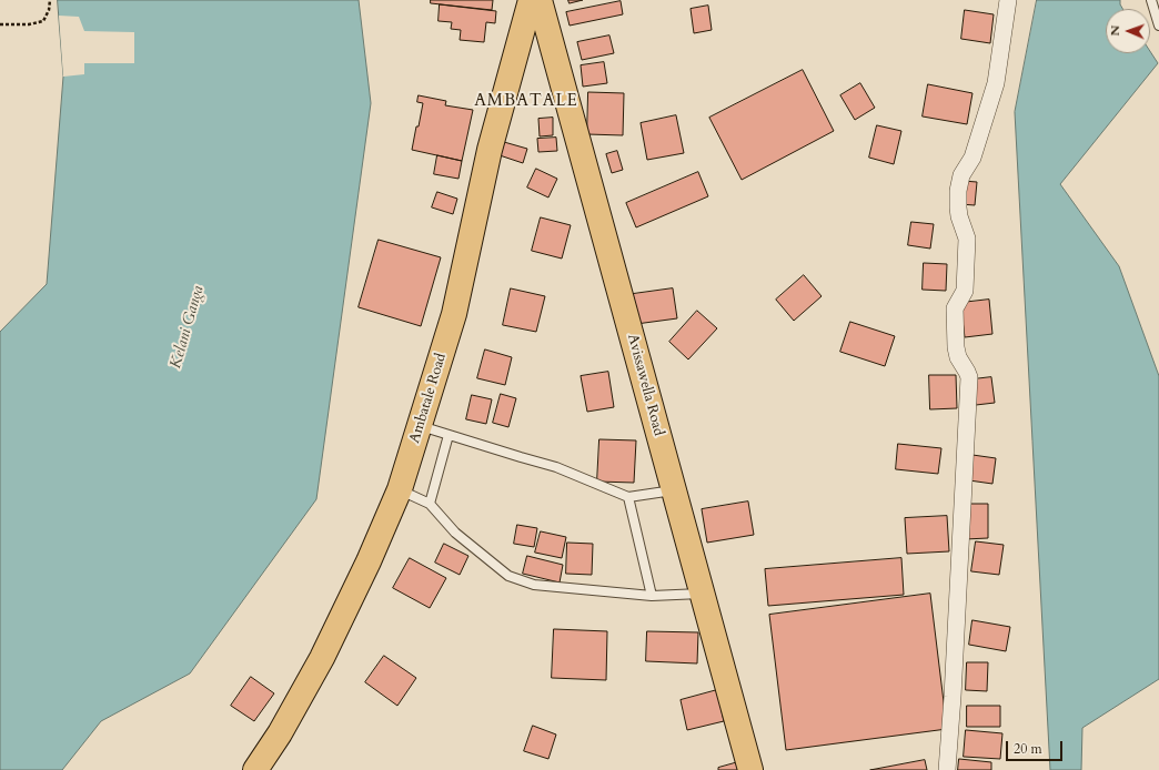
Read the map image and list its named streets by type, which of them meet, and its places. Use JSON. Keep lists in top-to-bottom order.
{
  "streets": {
    "main road": ["Avissawella Road", "Ambatale Road"]
  },
  "districts": ["AMBATALE"],
  "water": ["Kelani Ganga"],
  "scale_bar": "20 m",
  "north": "left"
}
